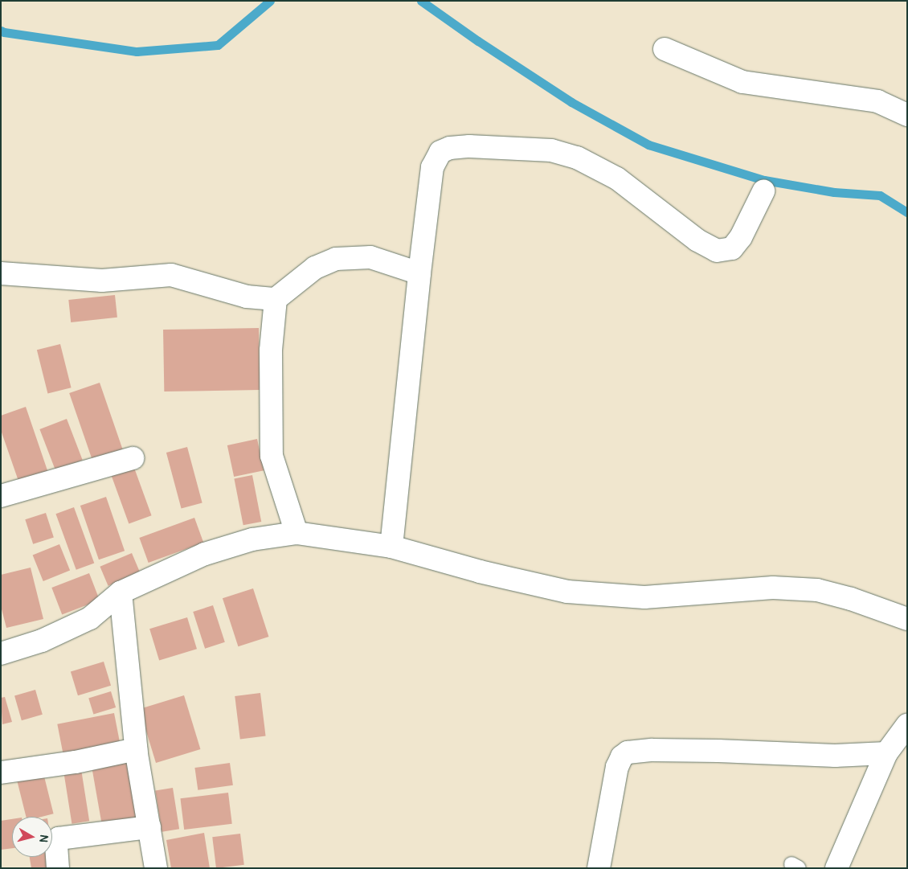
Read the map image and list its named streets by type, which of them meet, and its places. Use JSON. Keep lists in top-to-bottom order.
{
  "north": "right"
}
